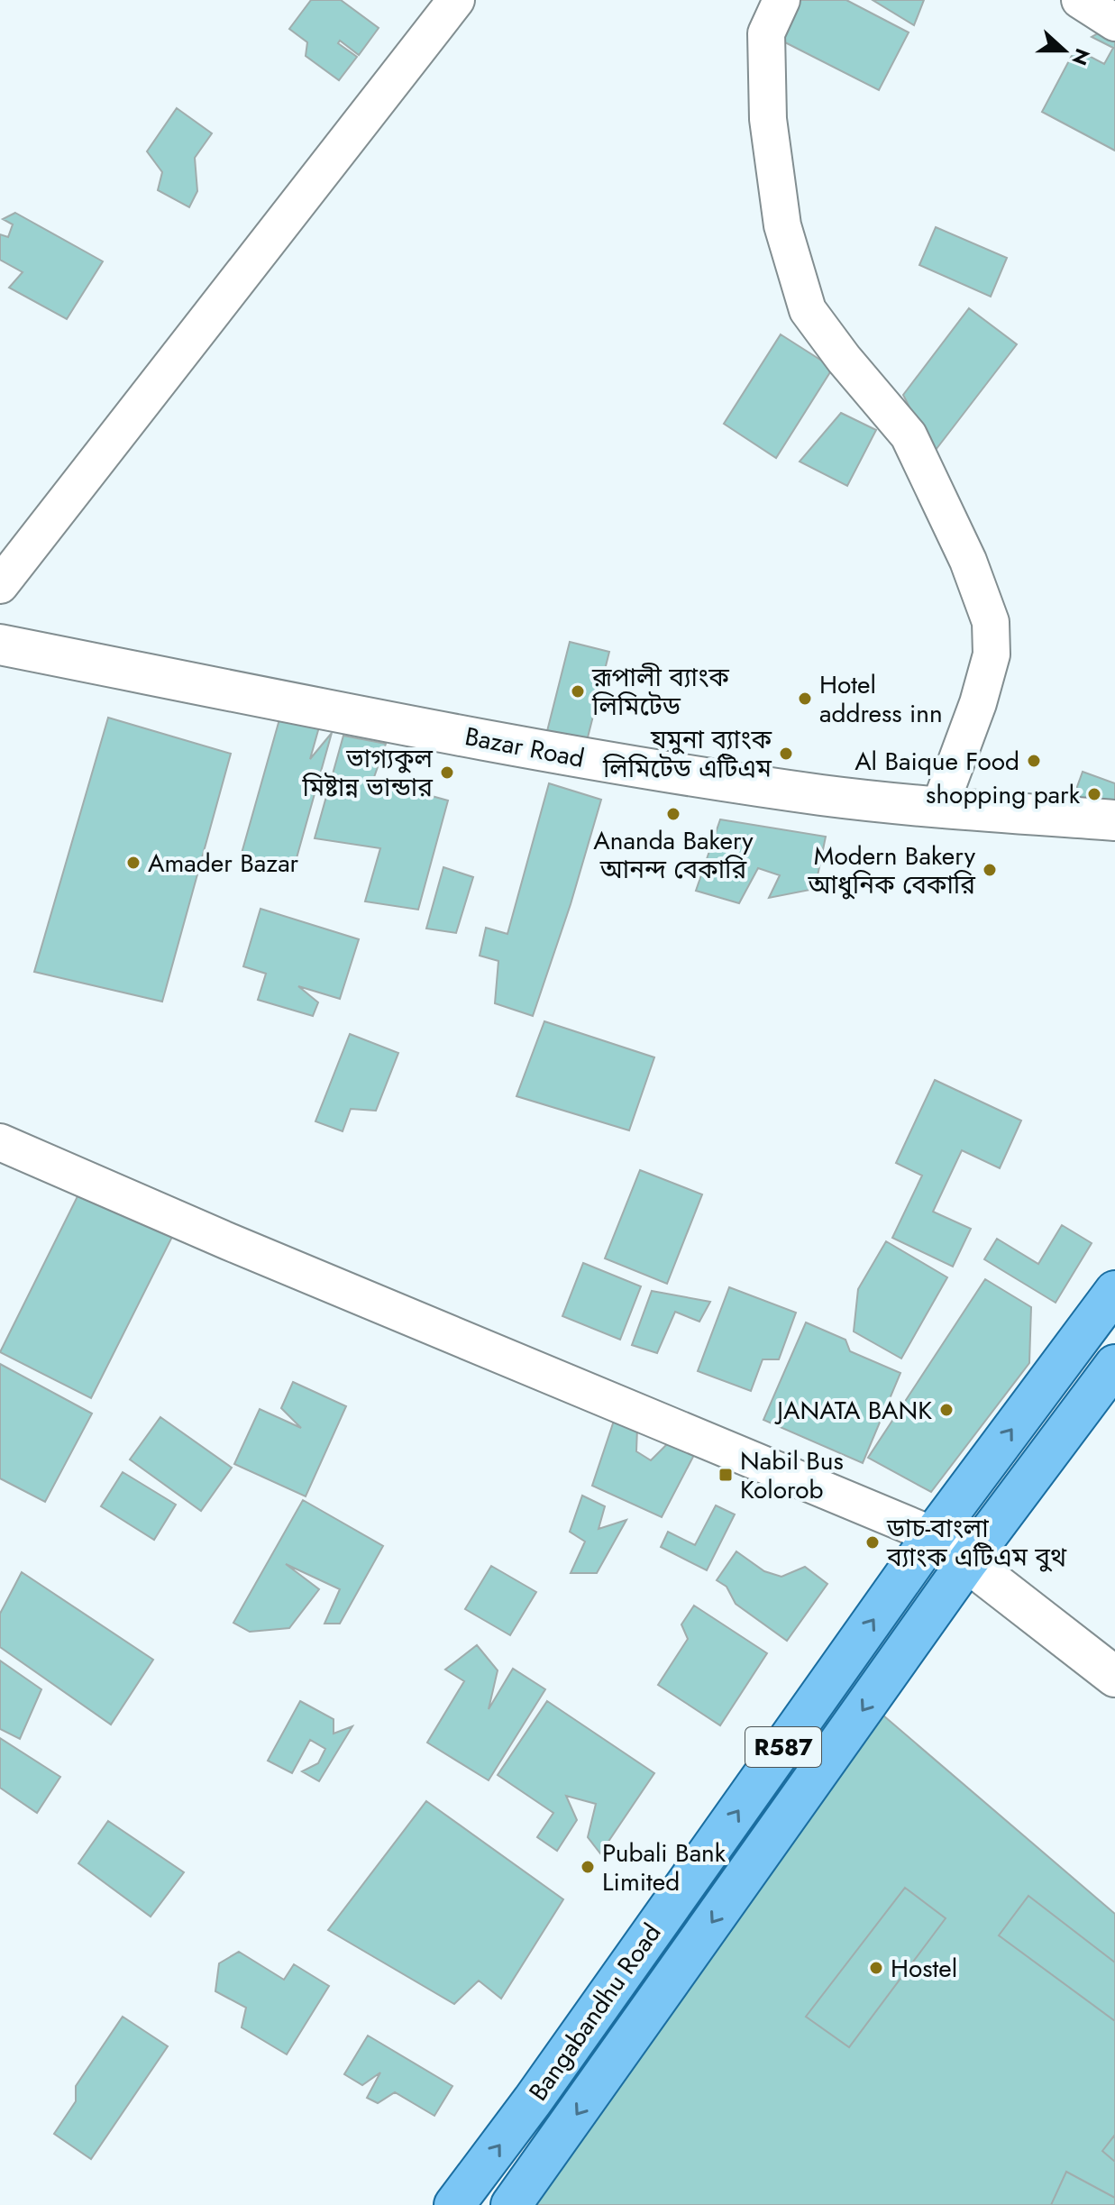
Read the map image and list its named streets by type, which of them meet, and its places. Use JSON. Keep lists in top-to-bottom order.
{
  "streets": {
    "main road": ["R587", "Bangabandhu Road"],
    "street": ["Bazar Road"]
  },
  "places": {
    "other": [
      "রূপালী ব্যাংক লিমিটেড",
      "Hotel address inn",
      "যমুনা ব্যাংক লিমিটেড এটিএম",
      "Al Baique Food",
      "ভাগ্যকুল মিষ্টান্ন ভান্ডার",
      "shopping park",
      "Ananda Bakery আনন্দ বেকারি",
      "Amader Bazar",
      "Modern Bakery আধুনিক বেকারি",
      "JANATA BANK",
      "ডাচ-বাংলা ব্যাংক এটিএম বুথ",
      "Pubali Bank Limited",
      "Hostel"
    ],
    "transit": ["Nabil Bus Kolorob"]
  },
  "north": "right"
}
